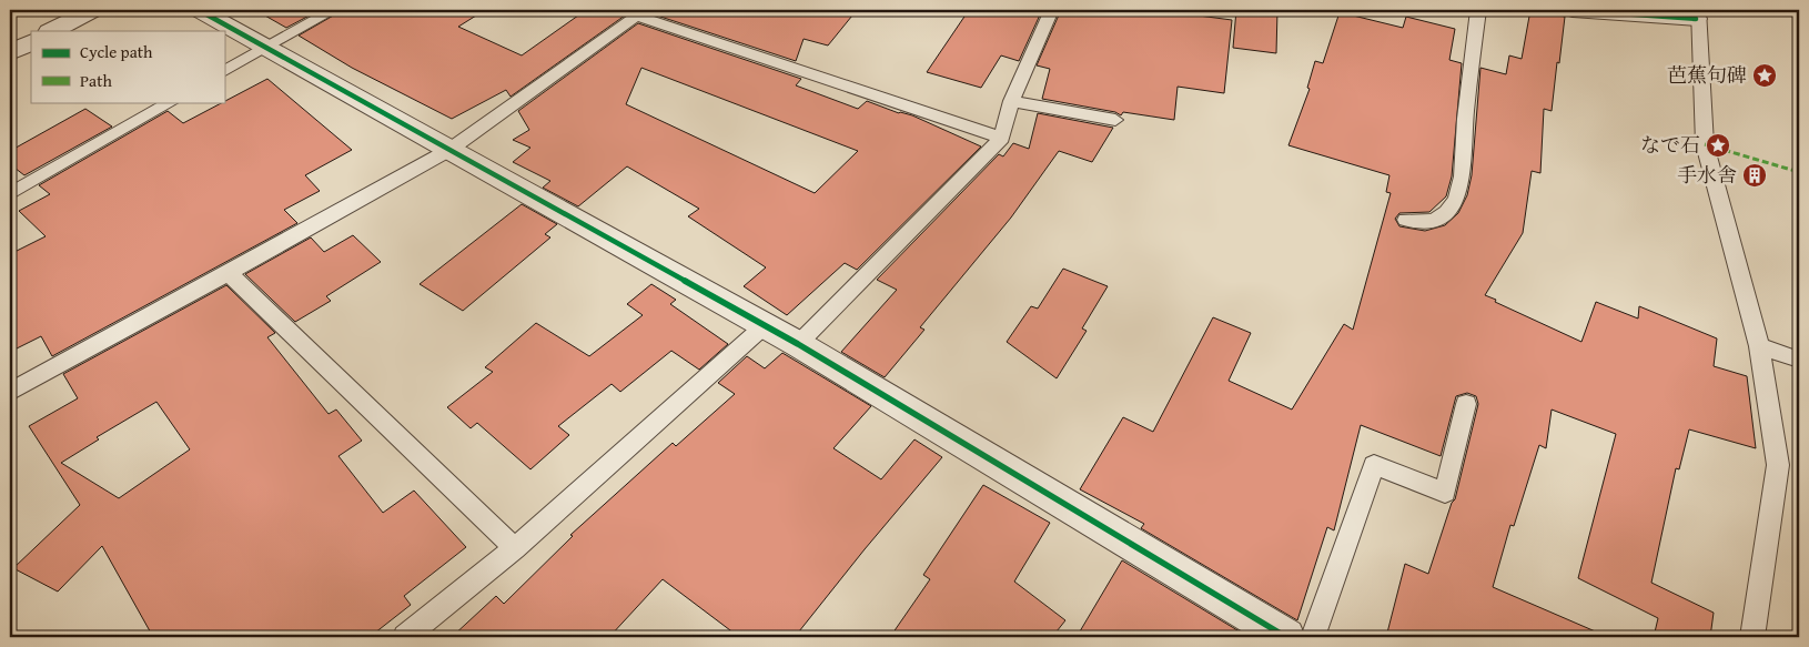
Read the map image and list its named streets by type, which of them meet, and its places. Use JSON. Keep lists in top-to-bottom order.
{
  "places": {
    "place": ["芭蕉句碑", "なで石"],
    "building": ["手水舎"]
  },
  "legend": ["Cycle path", "Path"]
}
